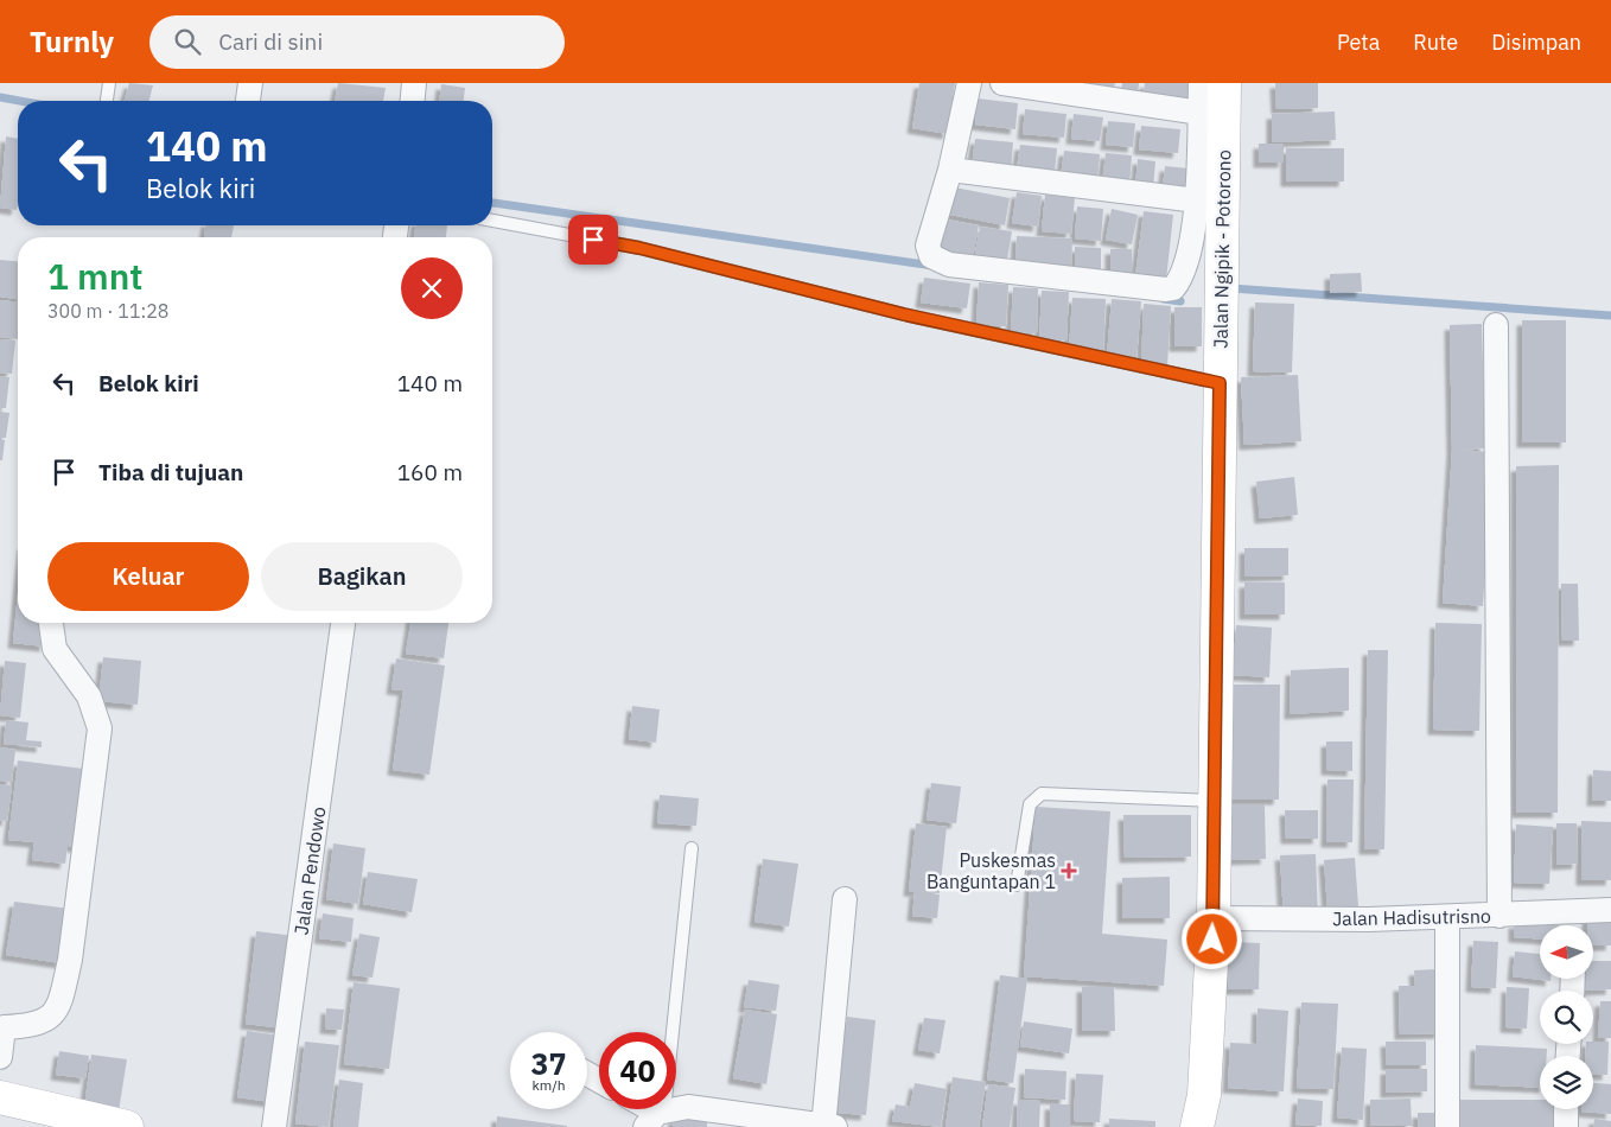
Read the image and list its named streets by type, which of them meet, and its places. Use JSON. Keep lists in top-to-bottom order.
{
  "streets": {
    "street": ["Jalan Ngipik - Potorono", "Jalan Pendowo", "Jalan Hadisutrisno"]
  },
  "crossings": [
    ["Jalan Ngipik - Potorono", "Jalan Hadisutrisno"]
  ],
  "places": {
    "health": ["Puskesmas Banguntapan 1"]
  },
  "north": "left",
  "page": {
    "header": "Turnly",
    "search": "Cari di sini",
    "nav": ["Peta", "Rute", "Disimpan"],
    "turn": ["140 m", "Belok kiri"],
    "heading": ["1 mnt", "300 m · 11:28"],
    "list": [
      {
        "name": "Belok kiri",
        "value": "140 m"
      },
      {
        "name": "Tiba di tujuan",
        "value": "160 m"
      }
    ],
    "buttons": ["Keluar", "Bagikan"],
    "speed": "37 km/h",
    "limit": "40"
  }
}
